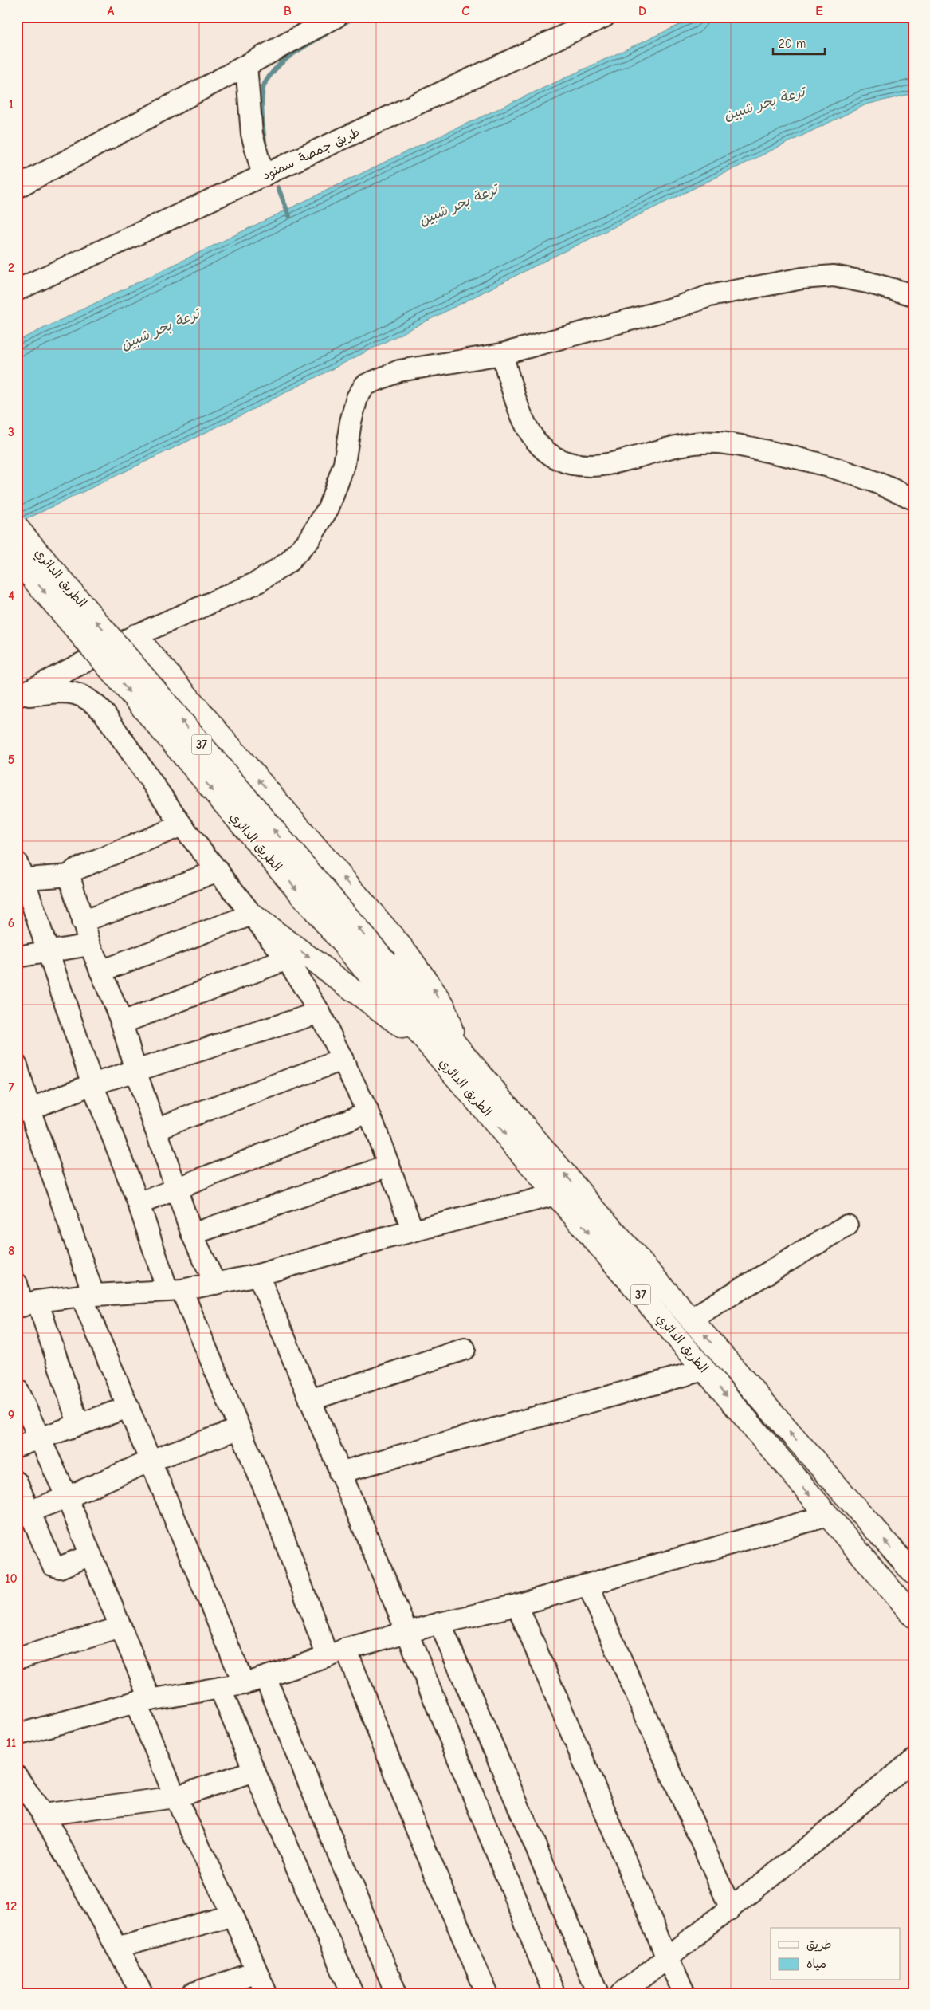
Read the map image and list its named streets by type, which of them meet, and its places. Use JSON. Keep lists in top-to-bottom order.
{
  "streets": {
    "highway": ["الطريق الدائري", "37"],
    "street": ["طريق جمصة, سمنود"]
  },
  "water": ["ترعة بحر شبين"],
  "legend": ["طريق", "مياه"],
  "scale_bar": "20 m",
  "grid": {
    "columns": [
      "A",
      "B",
      "C",
      "D",
      "E"
    ],
    "rows": [
      "1",
      "2",
      "3",
      "4",
      "5",
      "6",
      "7",
      "8",
      "9",
      "10",
      "11",
      "12"
    ]
  }
}
